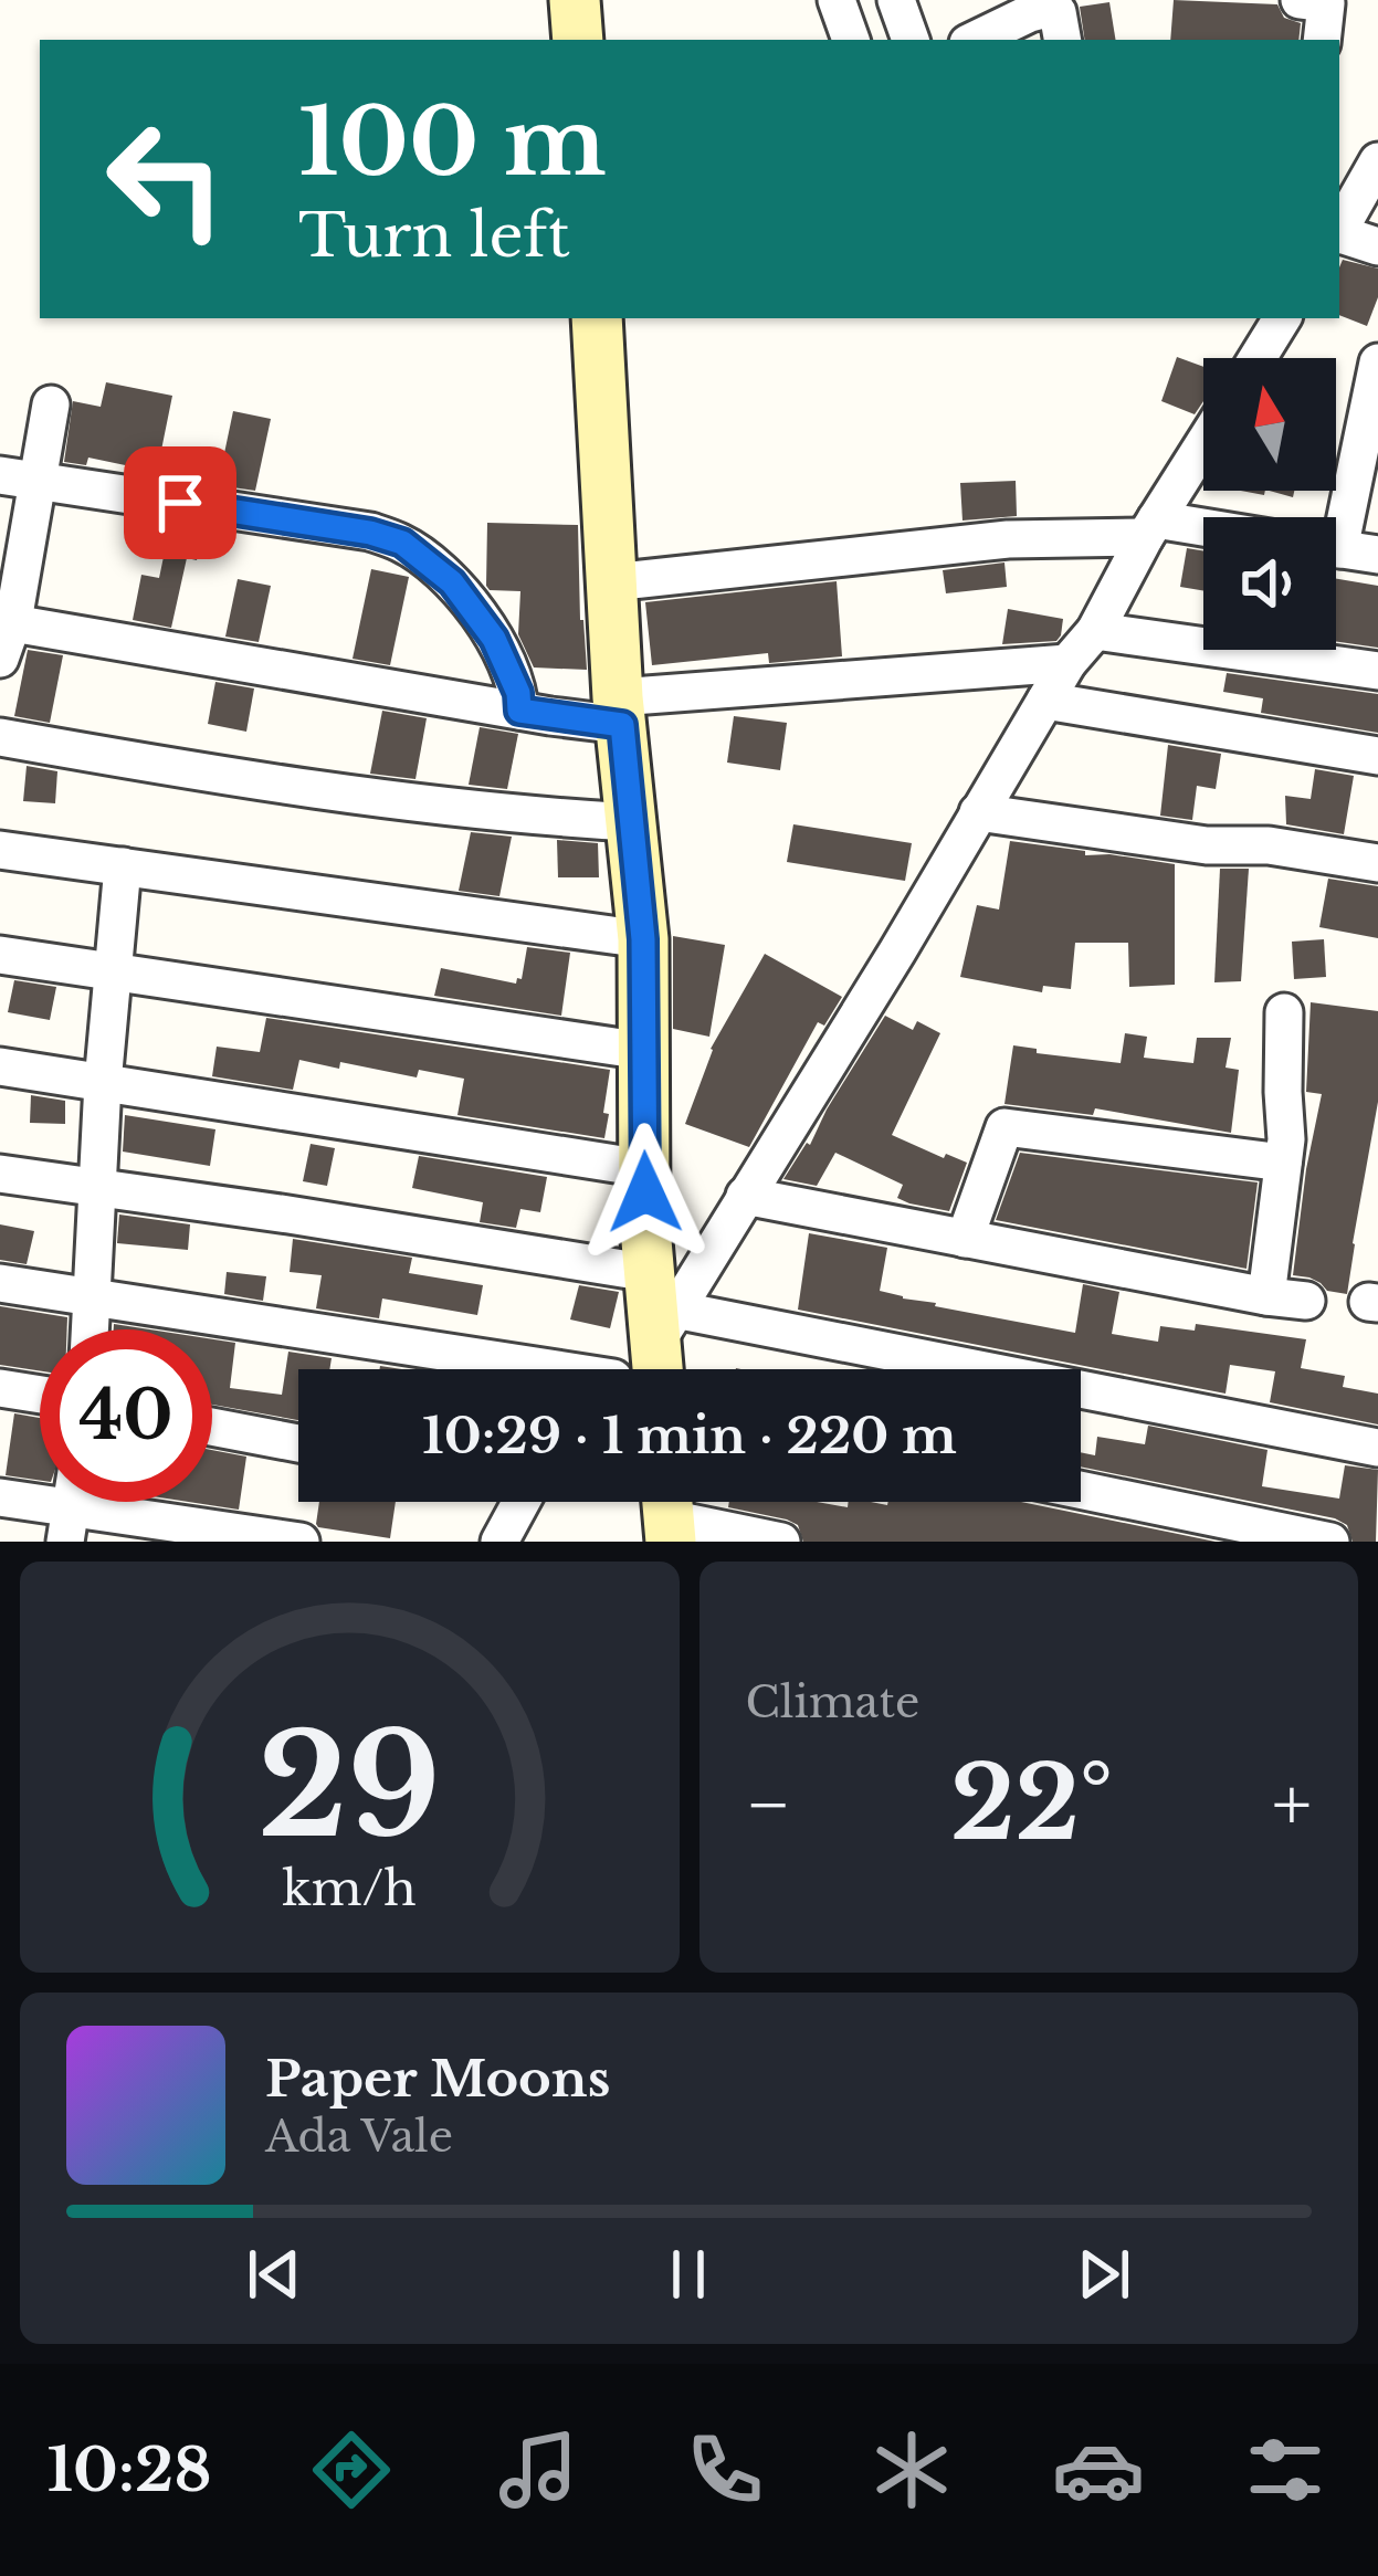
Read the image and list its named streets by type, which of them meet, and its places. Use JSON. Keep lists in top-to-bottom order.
{
  "north": "top",
  "page": {
    "turn": ["100 m", "Turn left"],
    "limit": "40",
    "trip": "10:29 · 1 min · 220 m",
    "tile": "Climate",
    "heat": ["−", "22°", "+"],
    "song": ["Paper Moons", "Ada Vale"],
    "tabs": "10:28",
    "gauge": ["29", "km/h"]
  }
}
